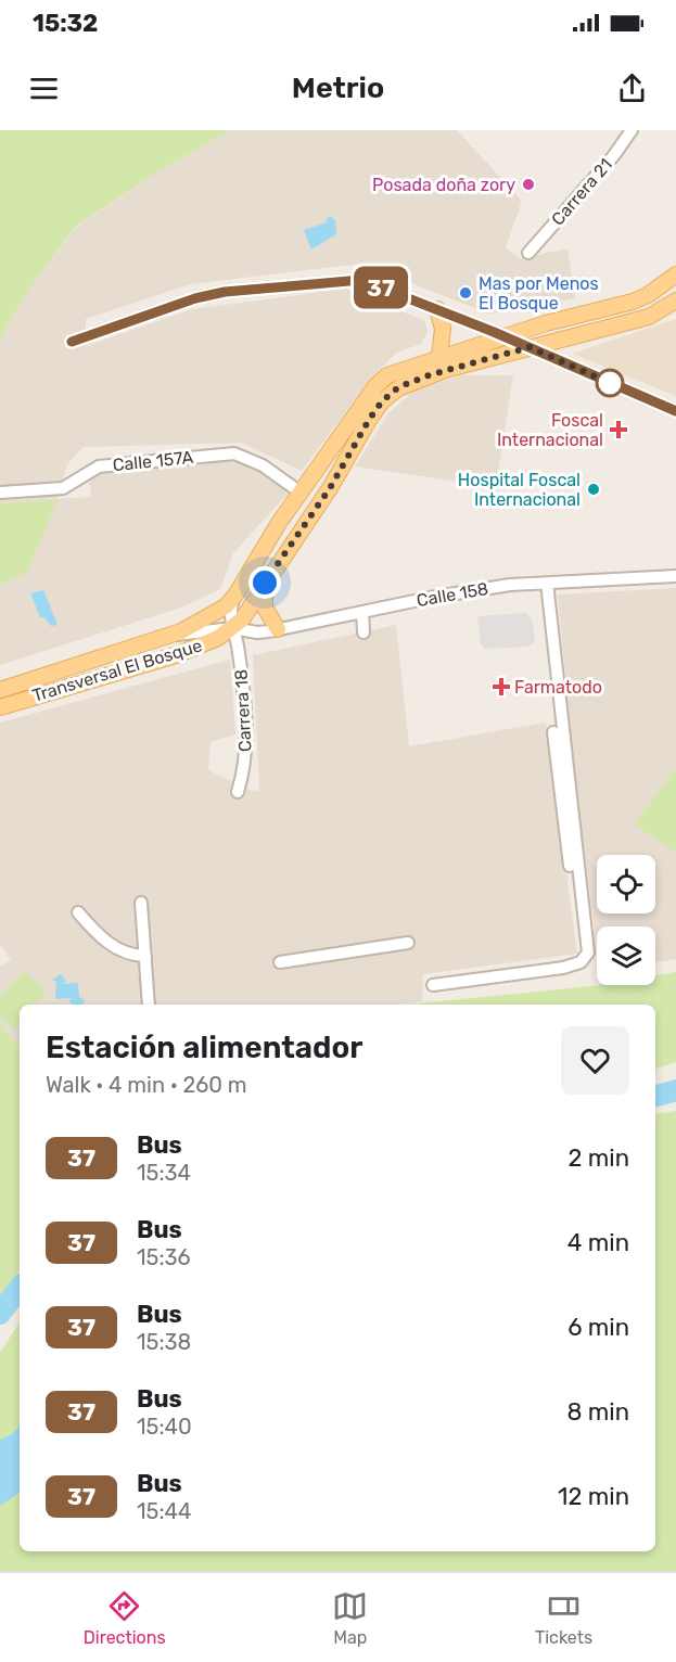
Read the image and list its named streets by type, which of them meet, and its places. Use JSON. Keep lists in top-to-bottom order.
{
  "streets": {
    "main road": ["Transversal El Bosque"],
    "street": [
      "Carrera 21",
      "Calle 157A",
      "Calle 158",
      "Carrera 18"
    ]
  },
  "crossings": [
    ["Calle 157A", "Transversal El Bosque"],
    ["Calle 158", "Transversal El Bosque"],
    ["Calle 158", "Carrera 18"],
    ["Transversal El Bosque", "Carrera 18"]
  ],
  "places": {
    "other": ["Posada doña zory", "Mas por Menos El Bosque", "Hospital Foscal Internacional"],
    "health": ["Foscal Internacional", "Farmatodo"]
  },
  "lines": ["bus line 37"],
  "page": {
    "status": "15:32",
    "header": "Metrio",
    "on_map": "37",
    "heading": ["Estación alimentador", "Walk · 4 min · 260 m"],
    "list": [
      {
        "mark": "37",
        "name": "Bus",
        "note": "15:34",
        "value": "2 min"
      },
      {
        "mark": "37",
        "name": "Bus",
        "note": "15:36",
        "value": "4 min"
      },
      {
        "mark": "37",
        "name": "Bus",
        "note": "15:38",
        "value": "6 min"
      },
      {
        "mark": "37",
        "name": "Bus",
        "note": "15:40",
        "value": "8 min"
      },
      {
        "mark": "37",
        "name": "Bus",
        "note": "15:44",
        "value": "12 min"
      }
    ],
    "tabs": ["Directions", "Map", "Tickets"]
  }
}
